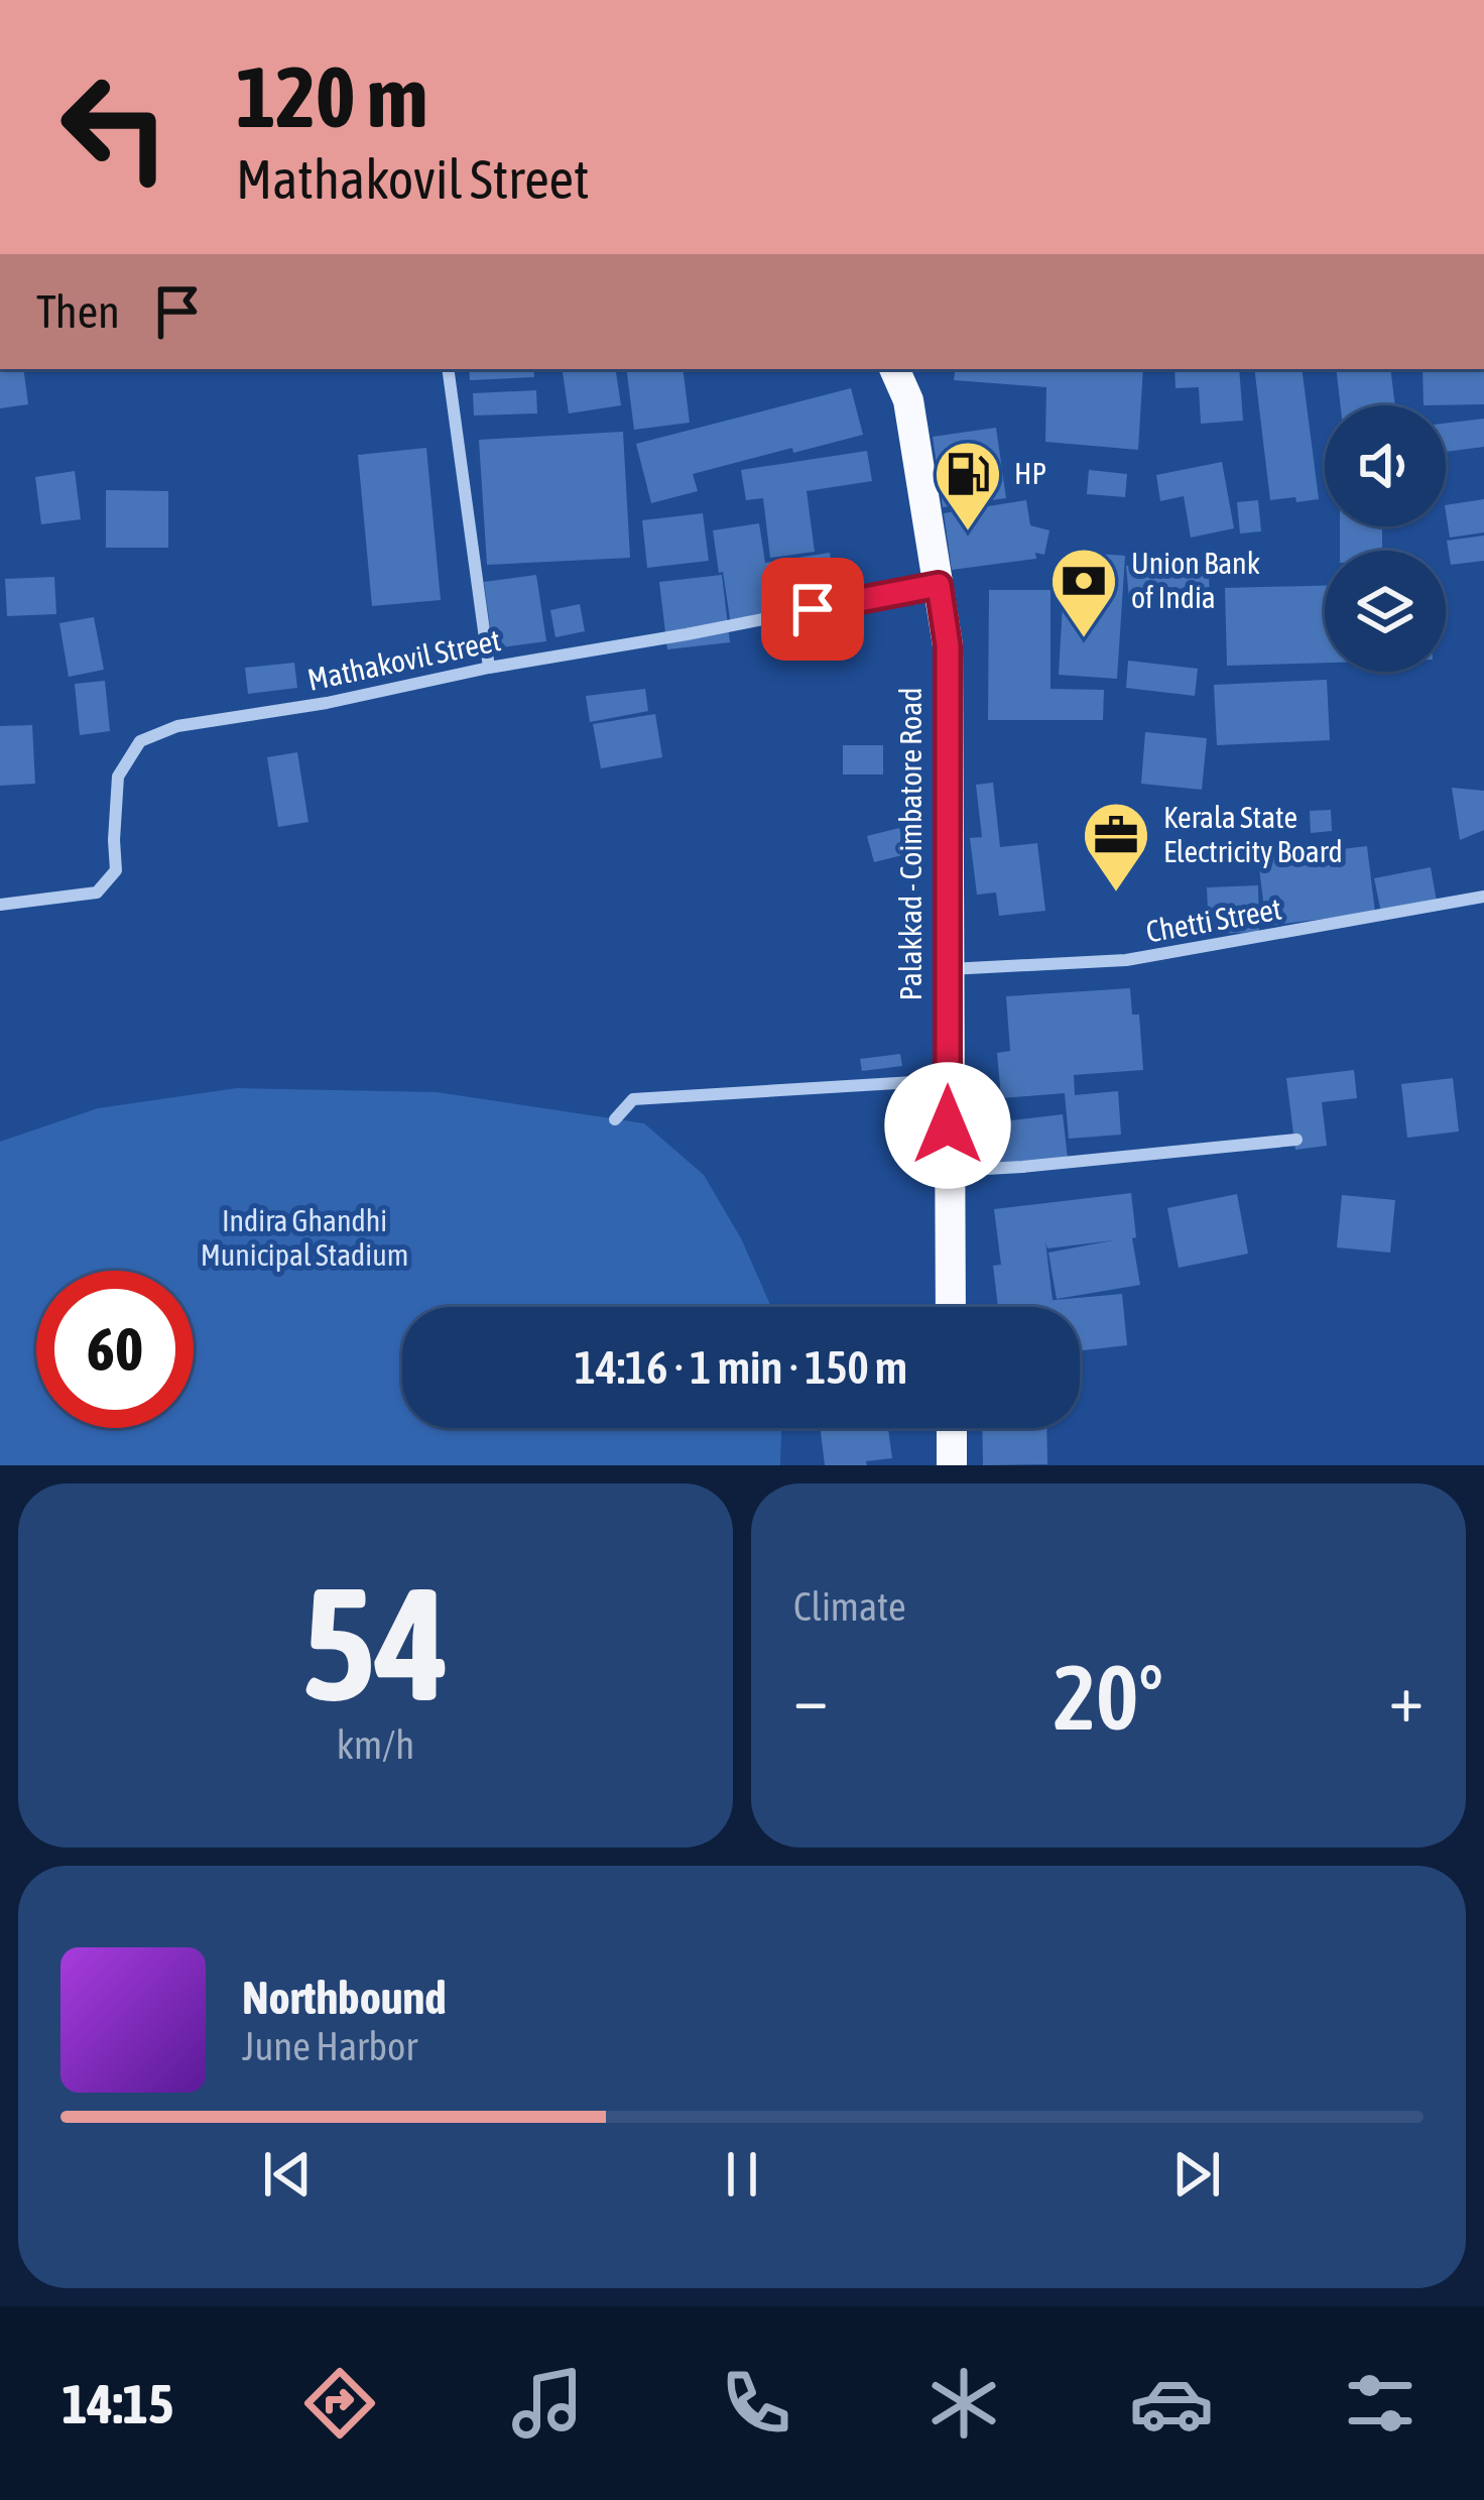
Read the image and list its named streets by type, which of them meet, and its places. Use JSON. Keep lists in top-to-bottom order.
{
  "streets": {
    "main road": ["Palakkad - Coimbatore Road"],
    "street": ["Mathakovil Street", "Chetti Street"]
  },
  "crossings": [
    ["Mathakovil Street", "Palakkad - Coimbatore Road"],
    ["Palakkad - Coimbatore Road", "Chetti Street"]
  ],
  "parks": ["Indira Ghandhi Municipal Stadium"],
  "places": {
    "fuel station": ["HP"],
    "bank": ["Union Bank of India"],
    "office": ["Kerala State Electricity Board"]
  },
  "page": {
    "turn": ["120 m", "Mathakovil Street"],
    "then": "Then",
    "limit": "60",
    "trip": "14:16 · 1 min · 150 m",
    "tile": [
      ["54", "km/h"],
      "Climate"
    ],
    "heat": ["−", "20°", "+"],
    "song": ["Northbound", "June Harbor"],
    "tabs": "14:15"
  }
}
